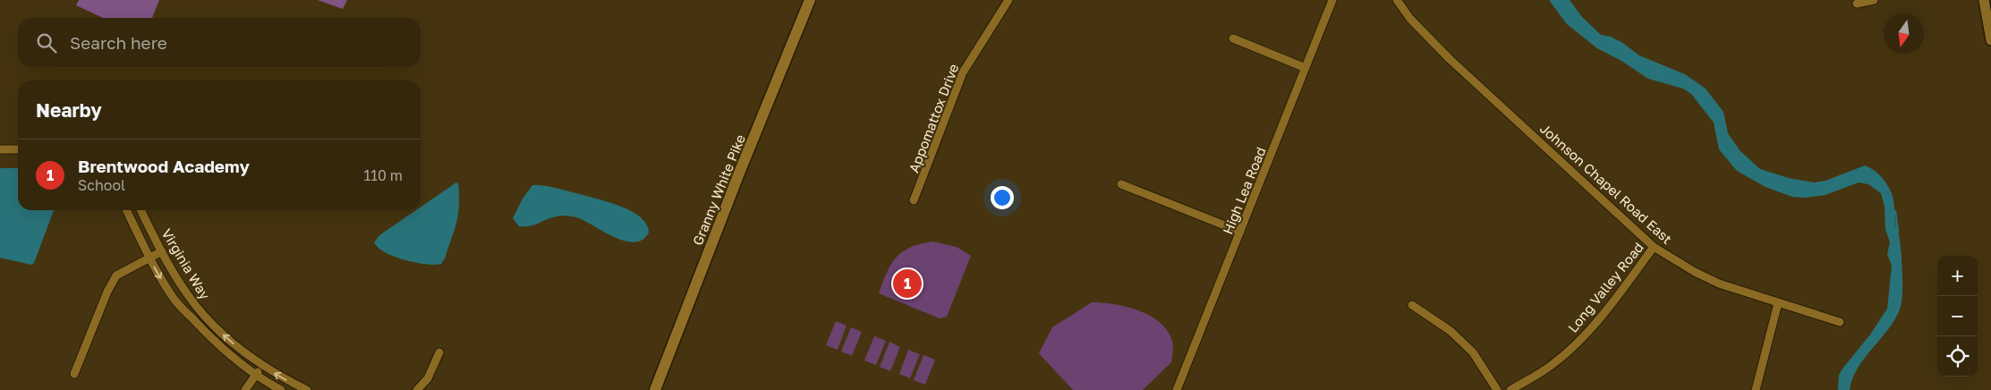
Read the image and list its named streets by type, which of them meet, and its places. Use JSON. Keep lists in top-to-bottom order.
{
  "streets": {
    "main road": ["Granny White Pike"],
    "street": [
      "Appomattox Drive",
      "Johnson Chapel Road East",
      "High Lea Road",
      "Virginia Way",
      "Long Valley Road"
    ]
  },
  "crossings": [
    ["Johnson Chapel Road East", "Long Valley Road"]
  ],
  "north": "bottom",
  "page": {
    "search": "Search here",
    "heading": "Nearby",
    "list": [
      {
        "mark": "1",
        "name": "Brentwood Academy",
        "note": "School",
        "value": "110 m"
      }
    ],
    "map_buttons": ["+", "−"],
    "pins": "1"
  }
}
